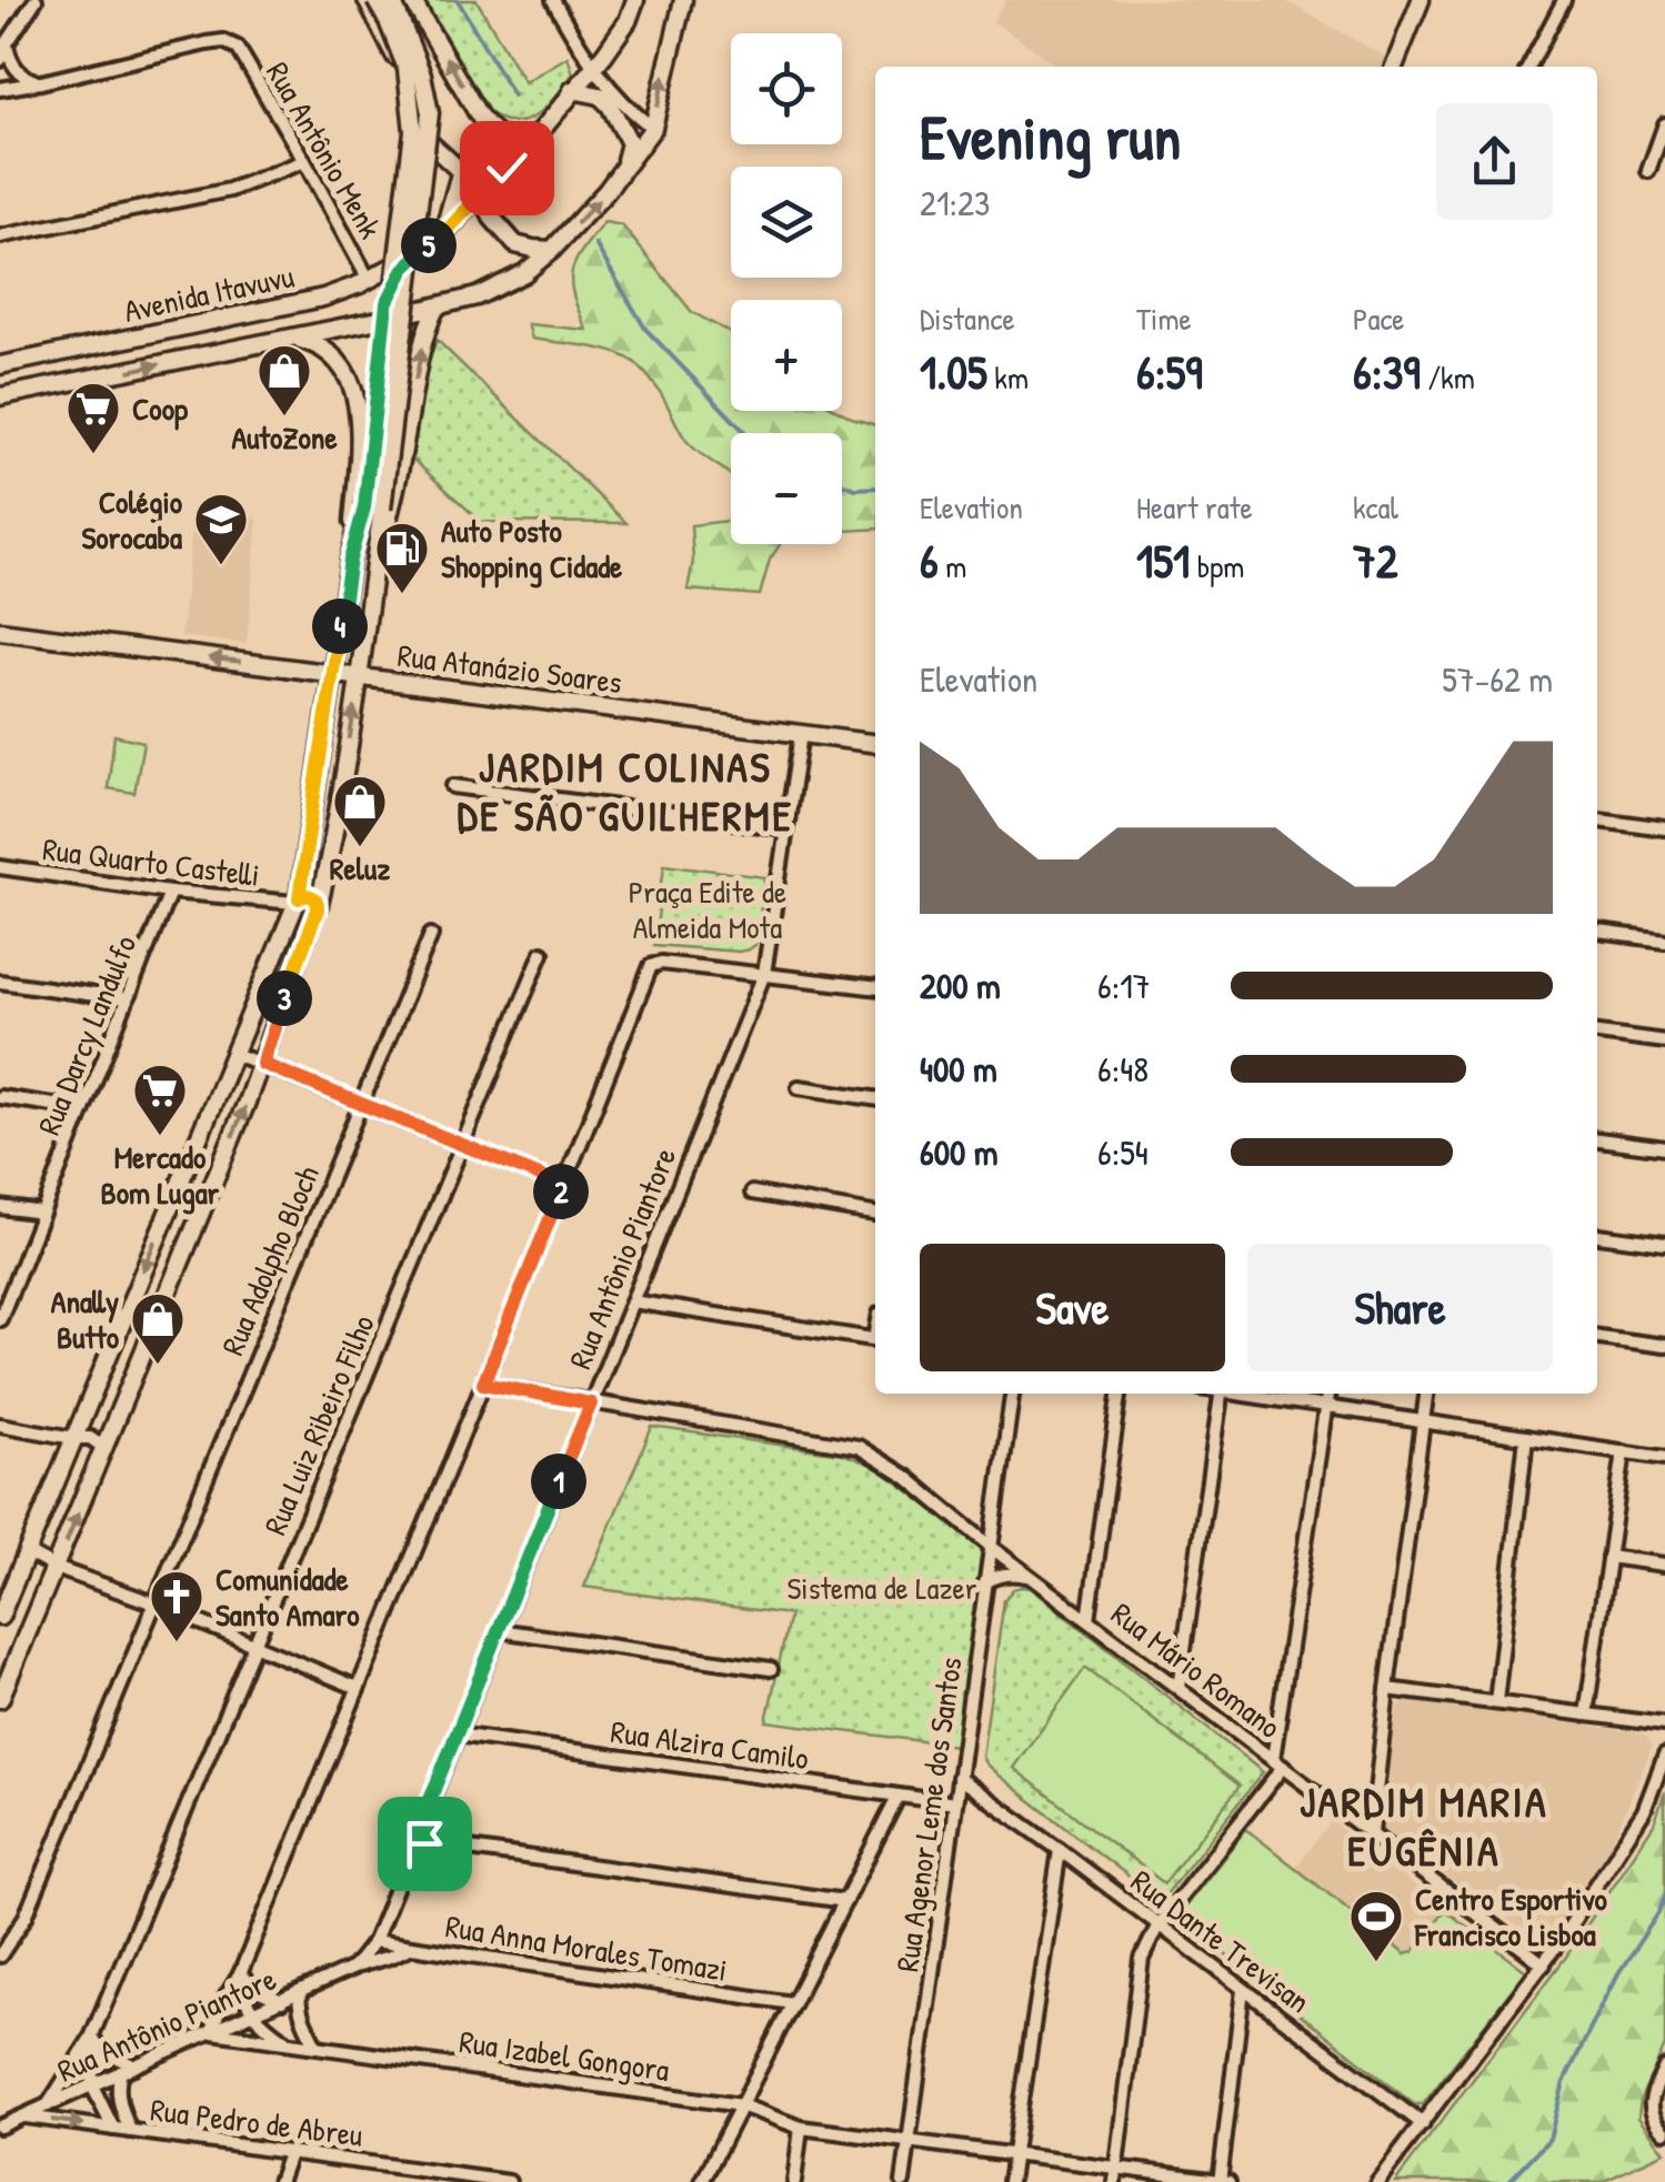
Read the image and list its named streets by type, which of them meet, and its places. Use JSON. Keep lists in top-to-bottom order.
{
  "streets": {
    "main road": ["Avenida Itavuvu", "Rua Atanázio Soares"],
    "street": [
      "Rua Antônio Menk",
      "Rua Quarto Castelli",
      "Rua Darcy Landulfo",
      "Rua Antônio Piantore",
      "Rua Adolpho Bloch",
      "Rua Luiz Ribeiro Filho",
      "Rua Mário Romano",
      "Rua Alzira Camilo",
      "Rua Agenor Leme dos Santos",
      "Rua Dante Trevisan",
      "Rua Anna Morales Tomazi",
      "Rua Izabel Gongora",
      "Rua Pedro de Abreu"
    ]
  },
  "crossings": [
    ["Rua Antônio Menk", "Avenida Itavuvu"],
    ["Rua Atanázio Soares", "Rua Antônio Piantore"],
    ["Rua Quarto Castelli", "Rua Darcy Landulfo"],
    ["Rua Antônio Piantore", "Rua Luiz Ribeiro Filho"],
    ["Rua Antônio Piantore", "Rua Mário Romano"],
    ["Rua Antônio Piantore", "Rua Alzira Camilo"],
    ["Rua Antônio Piantore", "Rua Anna Morales Tomazi"],
    ["Rua Antônio Piantore", "Rua Izabel Gongora"],
    ["Rua Antônio Piantore", "Rua Pedro de Abreu"],
    ["Rua Luiz Ribeiro Filho", "Rua Pedro de Abreu"],
    ["Rua Mário Romano", "Rua Agenor Leme dos Santos"],
    ["Rua Alzira Camilo", "Rua Agenor Leme dos Santos"],
    ["Rua Agenor Leme dos Santos", "Rua Dante Trevisan"],
    ["Rua Agenor Leme dos Santos", "Rua Izabel Gongora"]
  ],
  "one_way": ["Rua Atanázio Soares"],
  "districts": ["JARDIM COLINAS DE SÃO GUILHERME", "JARDIM MARIA EUGÊNIA"],
  "parks": ["Praça Edite de Almeida Mota", "Sistema de Lazer"],
  "places": {
    "shop": ["AutoZone", "Reluz", "Anally Butto"],
    "supermarket": ["Coop", "Mercado Bom Lugar"],
    "school or university": ["Colégio Sorocaba"],
    "fuel station": ["Auto Posto Shopping Cidade"],
    "church": ["Comunidade Santo Amaro"],
    "sports": ["Centro Esportivo Francisco Lisboa"]
  },
  "page": {
    "map_buttons": ["+", "−"],
    "heading": ["Evening run", "21:23"],
    "pins": [
      "5",
      "4",
      "3",
      "2",
      "1"
    ],
    "stats": [
      ["Distance", "1.05 km"],
      ["Time", "6:59"],
      ["Pace", "6:39 /km"],
      ["Elevation", "6 m"],
      ["Heart rate", "151 bpm"],
      ["kcal", "72"]
    ],
    "chart": ["Elevation", "57–62 m"],
    "list": [
      {
        "name": "200 m",
        "note": "6:17"
      },
      {
        "name": "400 m",
        "note": "6:48"
      },
      {
        "name": "600 m",
        "note": "6:54"
      }
    ],
    "buttons": ["Save", "Share"]
  }
}
